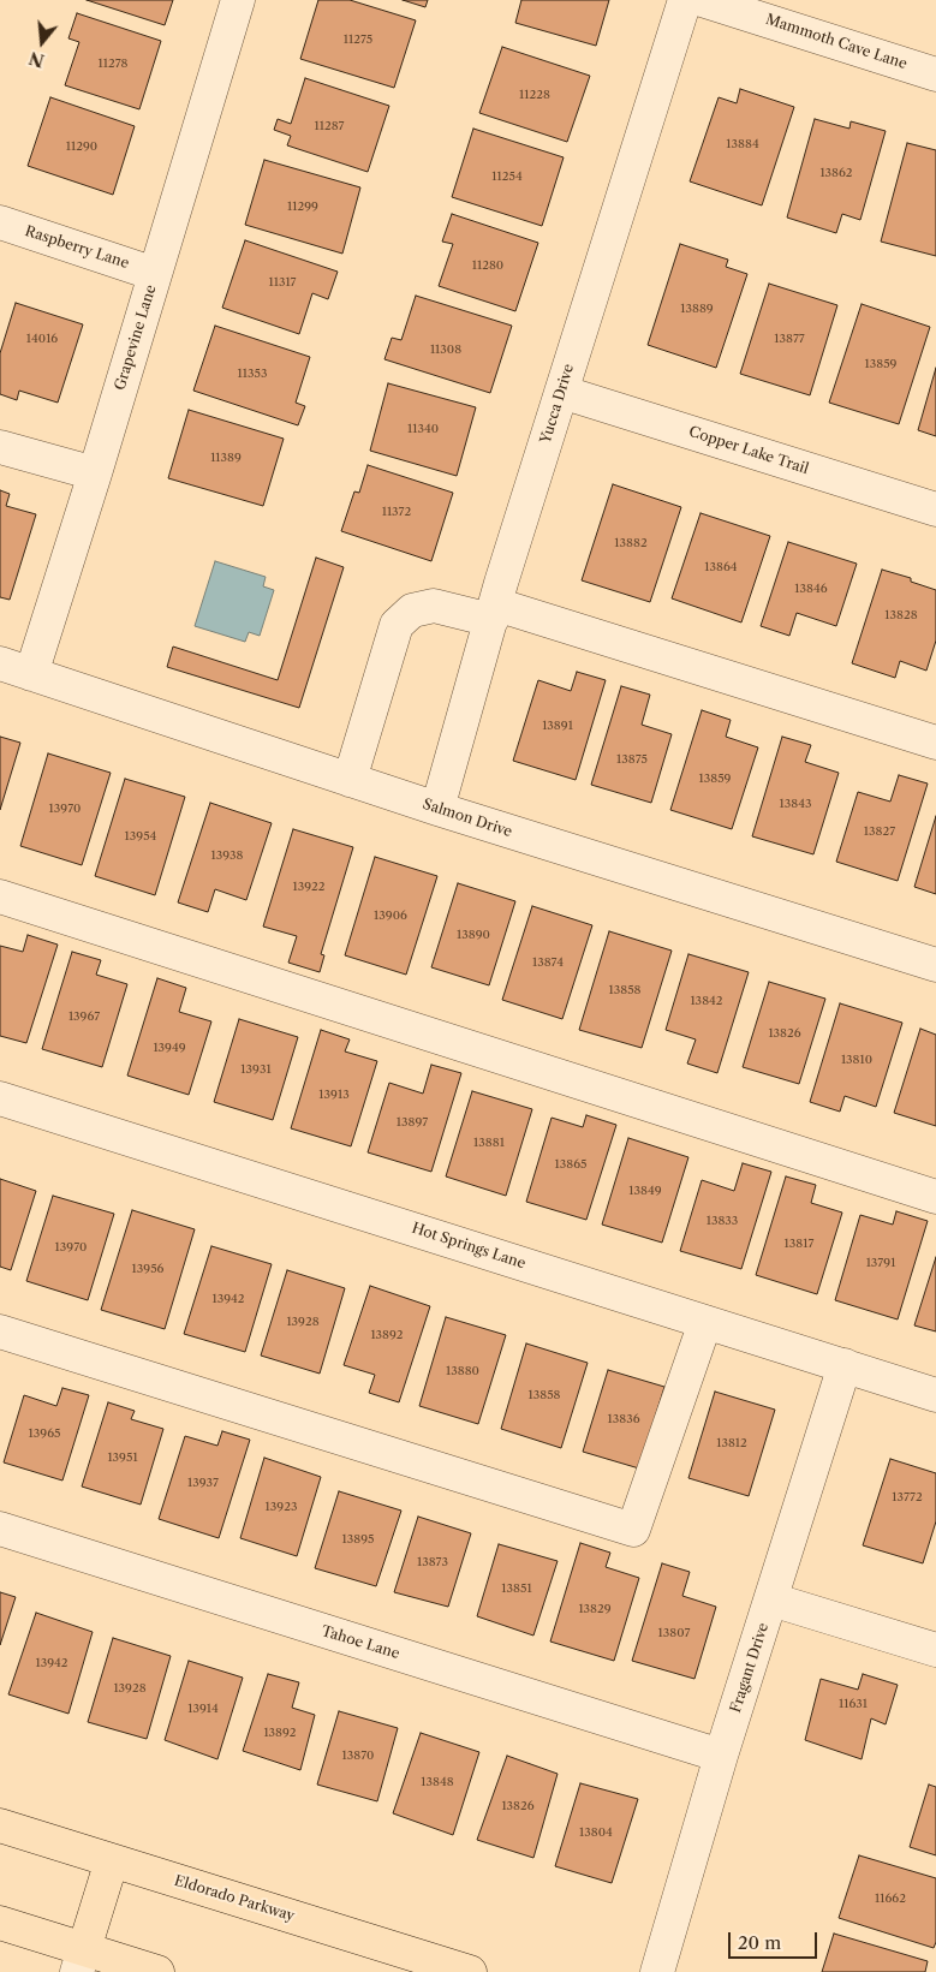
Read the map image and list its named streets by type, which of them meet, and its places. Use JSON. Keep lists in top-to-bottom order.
{
  "streets": {
    "main road": ["Eldorado Parkway"],
    "street": [
      "Mammoth Cave Lane",
      "Raspberry Lane",
      "Grapevine Lane",
      "Yucca Drive",
      "Copper Lake Trail",
      "Salmon Drive",
      "Hot Springs Lane",
      "Tahoe Lane",
      "Fragant Drive"
    ]
  },
  "crossings": [
    ["Raspberry Lane", "Grapevine Lane"],
    ["Grapevine Lane", "Salmon Drive"],
    ["Yucca Drive", "Copper Lake Trail"],
    ["Yucca Drive", "Salmon Drive"],
    ["Hot Springs Lane", "Fragant Drive"],
    ["Tahoe Lane", "Fragant Drive"]
  ],
  "house_numbers": [
    "11275",
    "11278",
    "11228",
    "11287",
    "13884",
    "11290",
    "13862",
    "11254",
    "11299",
    "11280",
    "11317",
    "13889",
    "14016",
    "13877",
    "11308",
    "13859",
    "11353",
    "11340",
    "11389",
    "11372",
    "13882",
    "13864",
    "13846",
    "13828",
    "13891",
    "13875",
    "13859",
    "13843",
    "13970",
    "13827",
    "13954",
    "13938",
    "13922",
    "13906",
    "13890",
    "13874",
    "13858",
    "13842",
    "13967",
    "13826",
    "13949",
    "13810",
    "13931",
    "13913",
    "13897",
    "13881",
    "13865",
    "13849",
    "13833",
    "13817",
    "13970",
    "13791",
    "13956",
    "13942",
    "13928",
    "13892",
    "13880",
    "13858",
    "13836",
    "13965",
    "13812",
    "13951",
    "13937",
    "13772",
    "13923",
    "13895",
    "13873",
    "13851",
    "13829",
    "13807",
    "13942",
    "13928",
    "11631",
    "13914",
    "13892",
    "13870",
    "13848",
    "13826",
    "13804",
    "11662"
  ],
  "scale_bar": "20 m",
  "north": "bottom"
}
